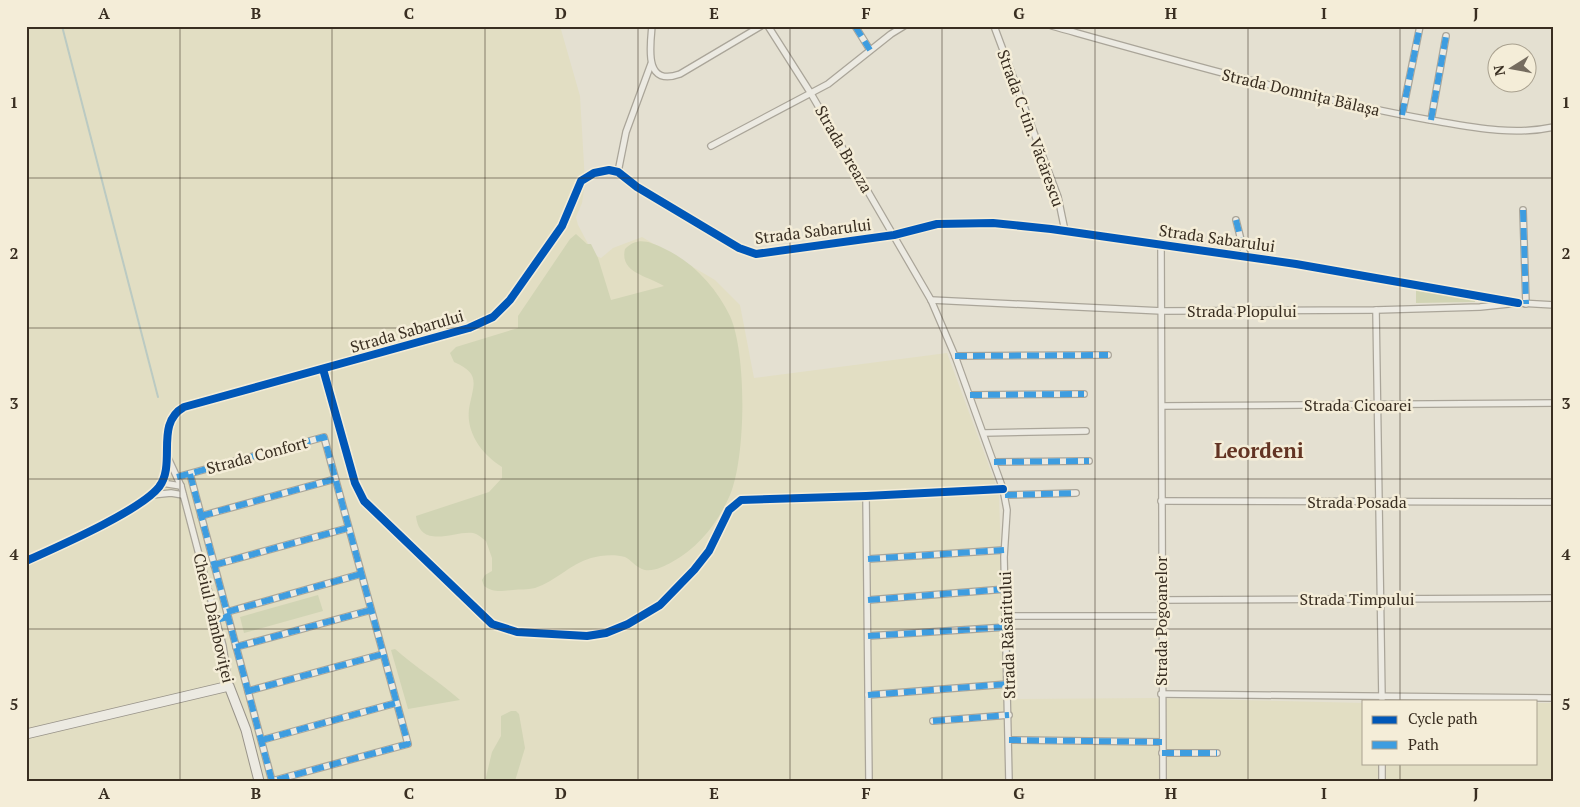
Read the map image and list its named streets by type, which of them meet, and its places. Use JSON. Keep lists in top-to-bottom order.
{
  "streets": {
    "street": [
      "Strada Domnița Bălașa",
      "Strada C-tin. Văcărescu",
      "Strada Breaza",
      "Strada Sabarului",
      "Strada Plopului",
      "Strada Cicoarei",
      "Strada Confort",
      "Strada Posada",
      "Strada Timpului",
      "Cheiul Dâmboviței",
      "Strada Pogoanelor",
      "Strada Răsăritului"
    ]
  },
  "crossings": [
    ["Strada C-tin. Văcărescu", "Strada Sabarului"],
    ["Strada Breaza", "Strada Sabarului"],
    ["Strada Breaza", "Strada Plopului"],
    ["Strada Breaza", "Strada Răsăritului"],
    ["Strada Sabarului", "Strada Plopului"],
    ["Strada Sabarului", "Cheiul Dâmboviței"],
    ["Strada Sabarului", "Strada Pogoanelor"],
    ["Strada Plopului", "Strada Pogoanelor"],
    ["Strada Plopului", "Strada Răsăritului"],
    ["Strada Cicoarei", "Strada Pogoanelor"],
    ["Strada Posada", "Strada Pogoanelor"],
    ["Strada Timpului", "Strada Pogoanelor"]
  ],
  "districts": ["Leordeni"],
  "legend": ["Cycle path", "Path"],
  "north": "left",
  "grid": {
    "columns": [
      "A",
      "B",
      "C",
      "D",
      "E",
      "F",
      "G",
      "H",
      "I",
      "J"
    ],
    "rows": [
      "1",
      "2",
      "3",
      "4",
      "5"
    ]
  }
}
